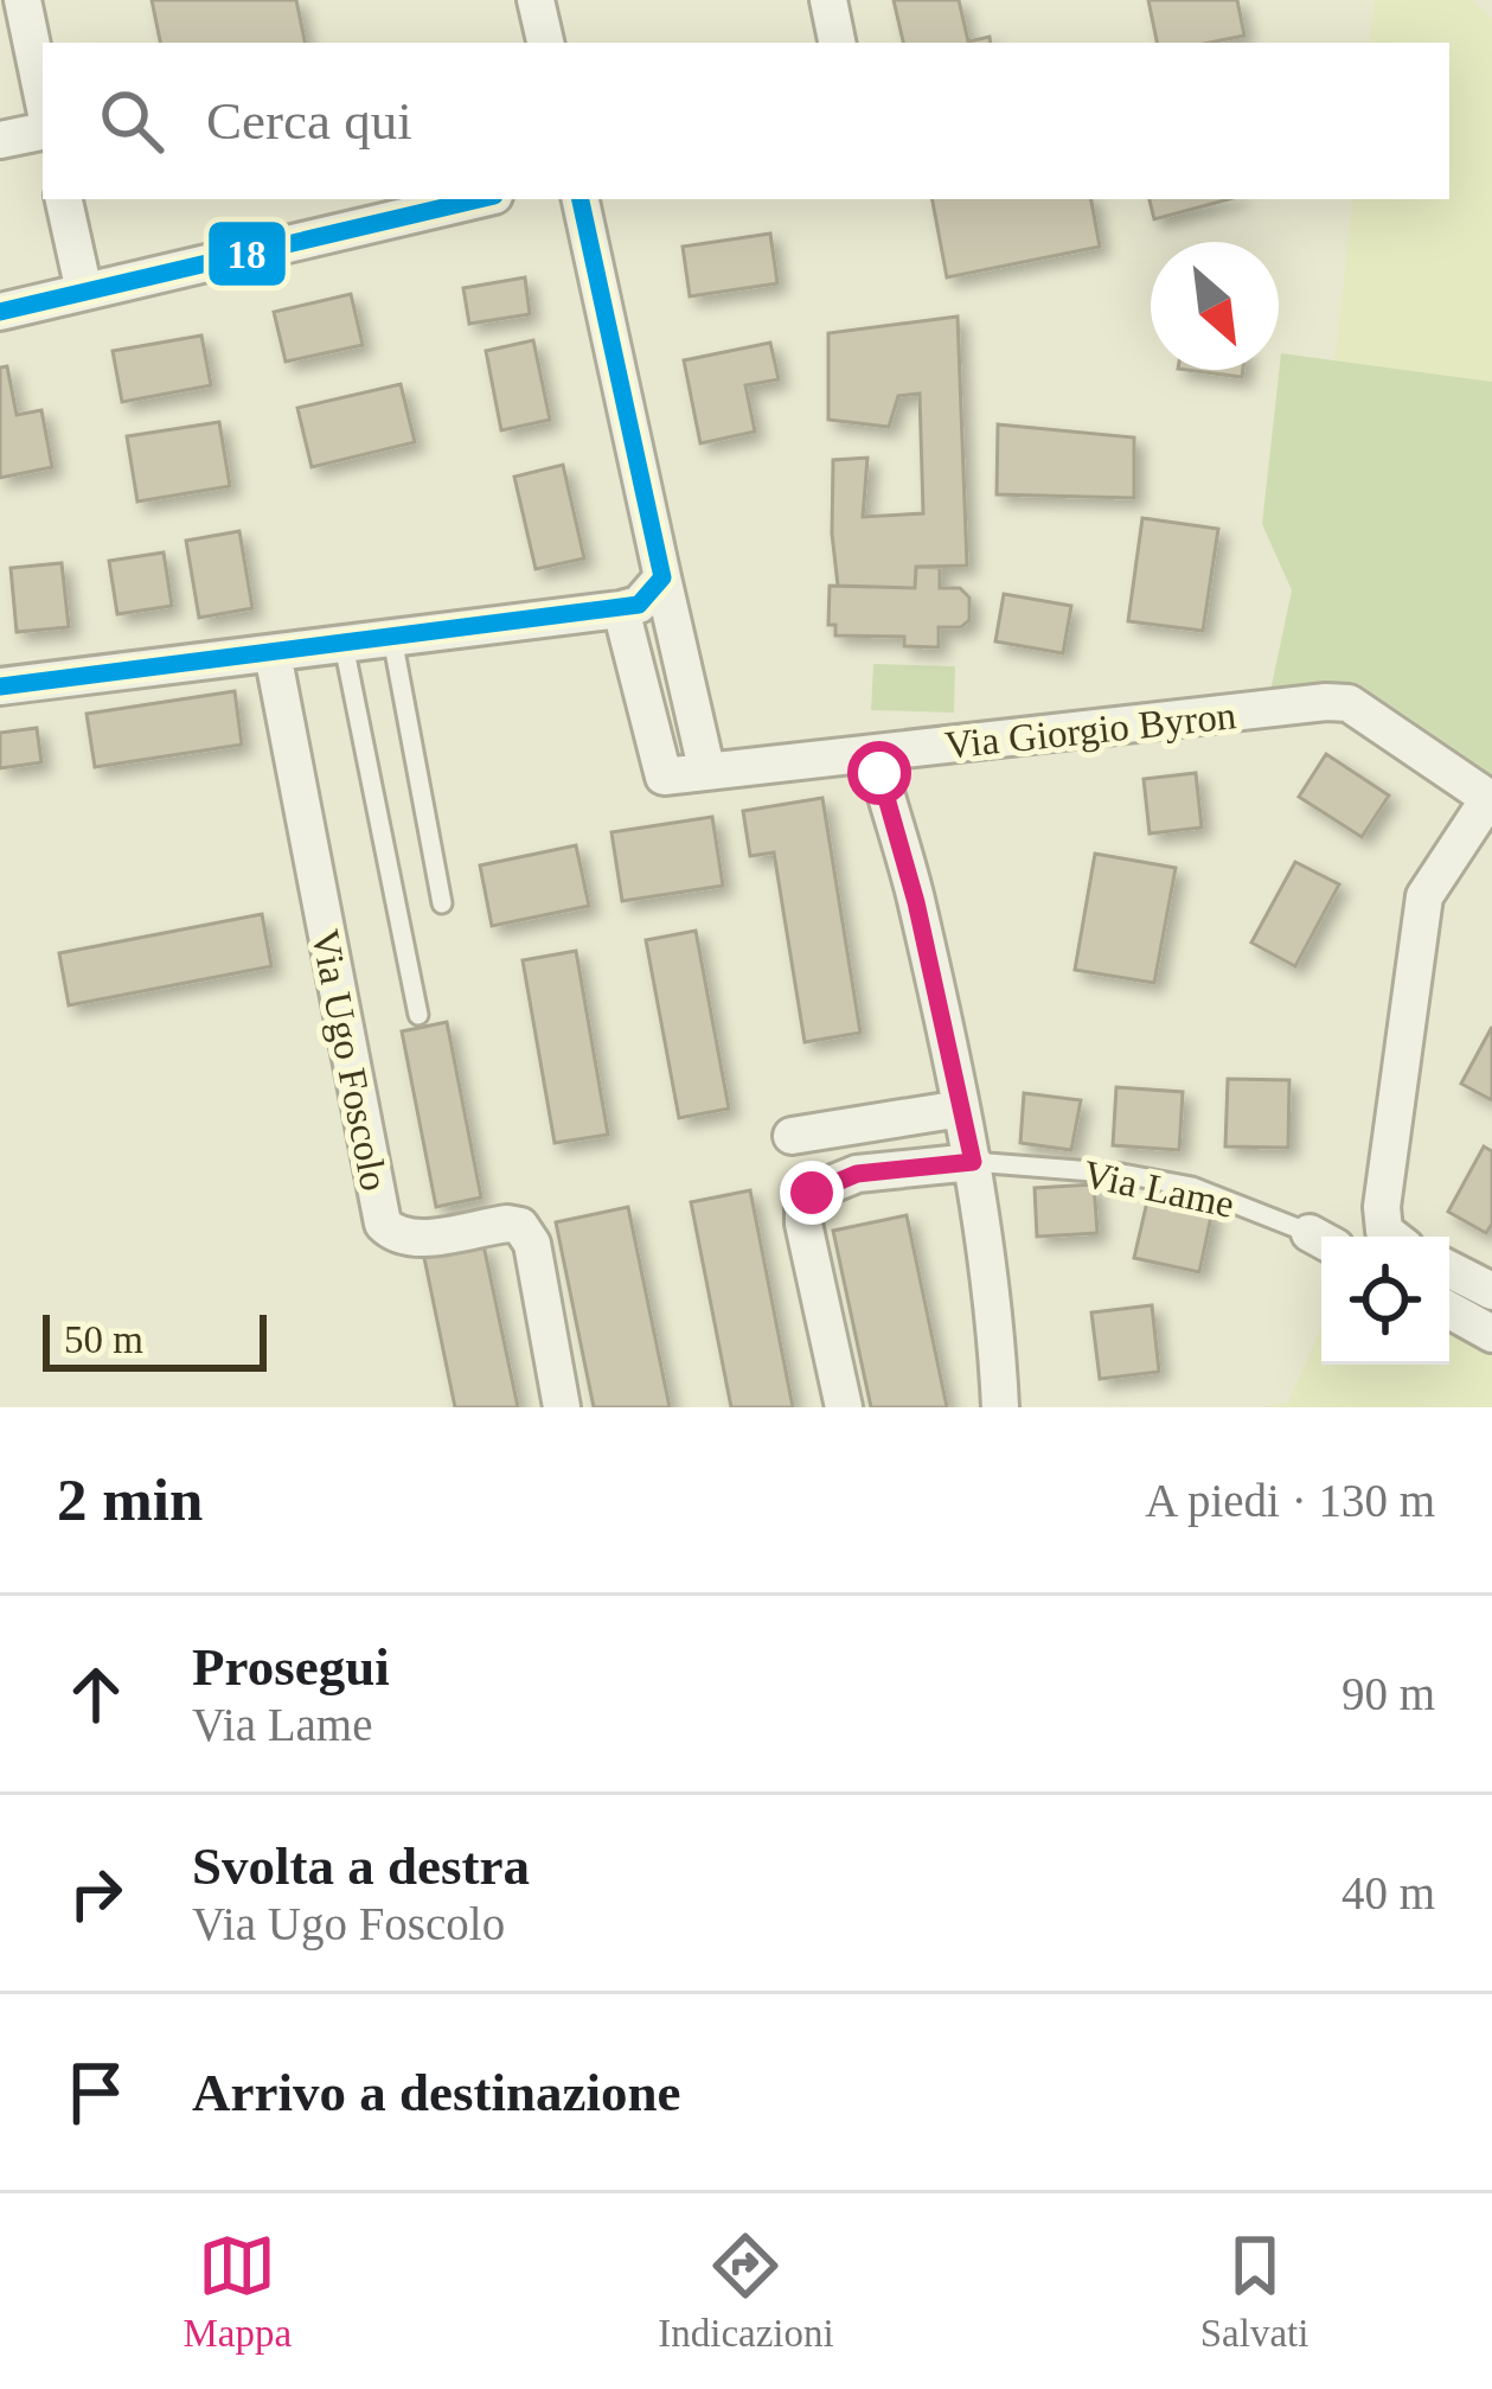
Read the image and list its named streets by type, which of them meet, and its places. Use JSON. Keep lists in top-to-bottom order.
{
  "streets": {
    "street": ["Via Giorgio Byron", "Via Ugo Foscolo"],
    "lane": ["Via Lame"]
  },
  "lines": ["transit line 18"],
  "scale_bar": "50 m",
  "north": "bottom right",
  "page": {
    "search": "Cerca qui",
    "scale": "50 m",
    "heading": ["2 min", "A piedi · 130 m"],
    "list": [
      ["Prosegui", "Via Lame", "90 m"],
      ["Svolta a destra", "Via Ugo Foscolo", "40 m"],
      "Arrivo a destinazione"
    ],
    "nav": ["Mappa", "Indicazioni", "Salvati"]
  }
}
